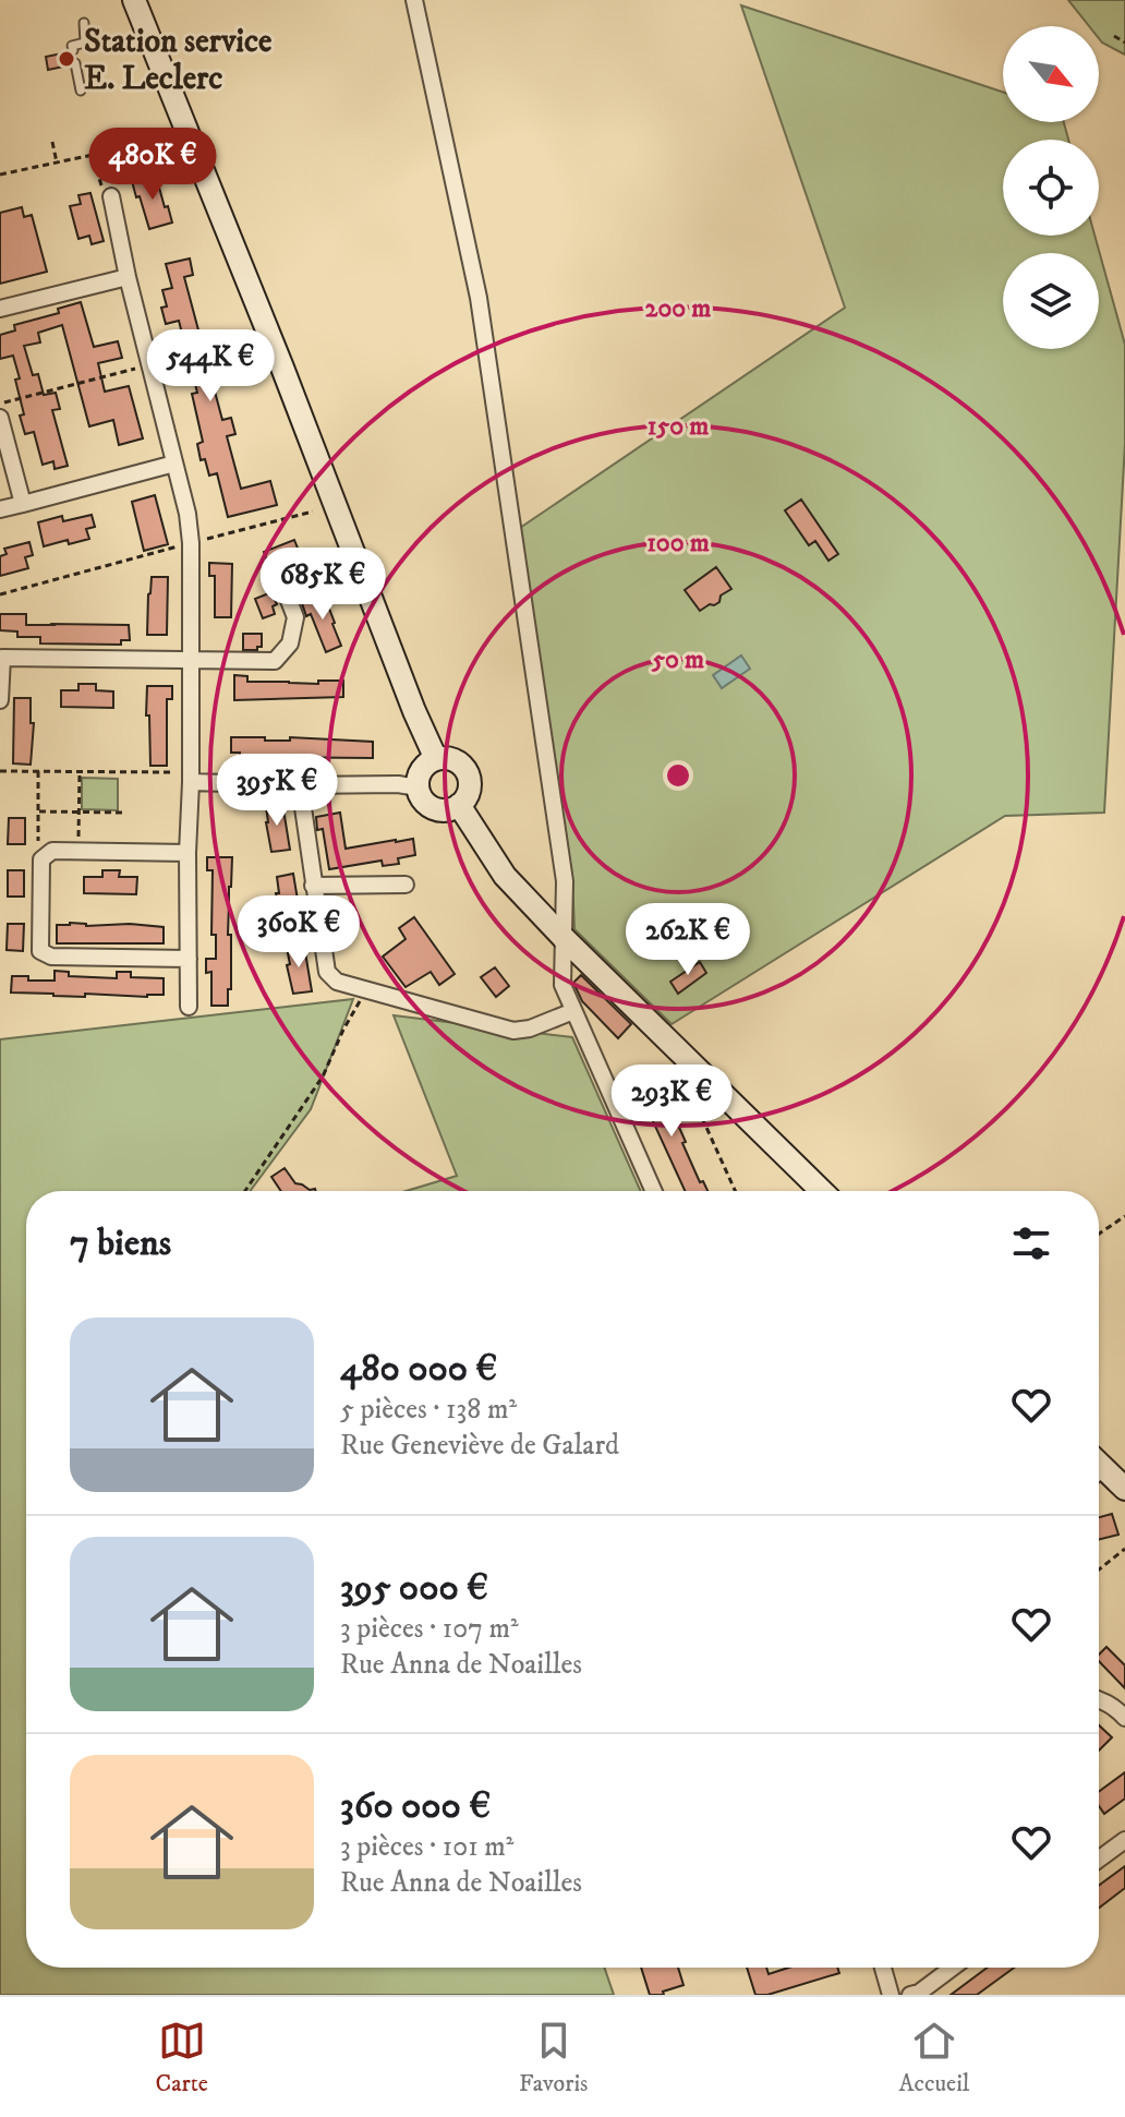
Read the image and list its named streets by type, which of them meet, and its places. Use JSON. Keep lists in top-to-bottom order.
{
  "places": ["Station service E. Leclerc"],
  "north": "bottom right",
  "page": {
    "price": [
      "480K €",
      "544K €",
      "685K €",
      "395K €",
      "360K €",
      "262K €",
      "293K €"
    ],
    "heading": "7 biens",
    "list": [
      {
        "name": "480 000 €",
        "note": "5 pièces · 138 m² · Rue Geneviève de Galard"
      },
      {
        "name": "395 000 €",
        "note": "3 pièces · 107 m² · Rue Anna de Noailles"
      },
      {
        "name": "360 000 €",
        "note": "3 pièces · 101 m² · Rue Anna de Noailles"
      }
    ],
    "tabs": ["Carte", "Favoris", "Accueil"]
  },
  "rings": [
    "200 m",
    "150 m",
    "100 m",
    "50 m"
  ]
}
